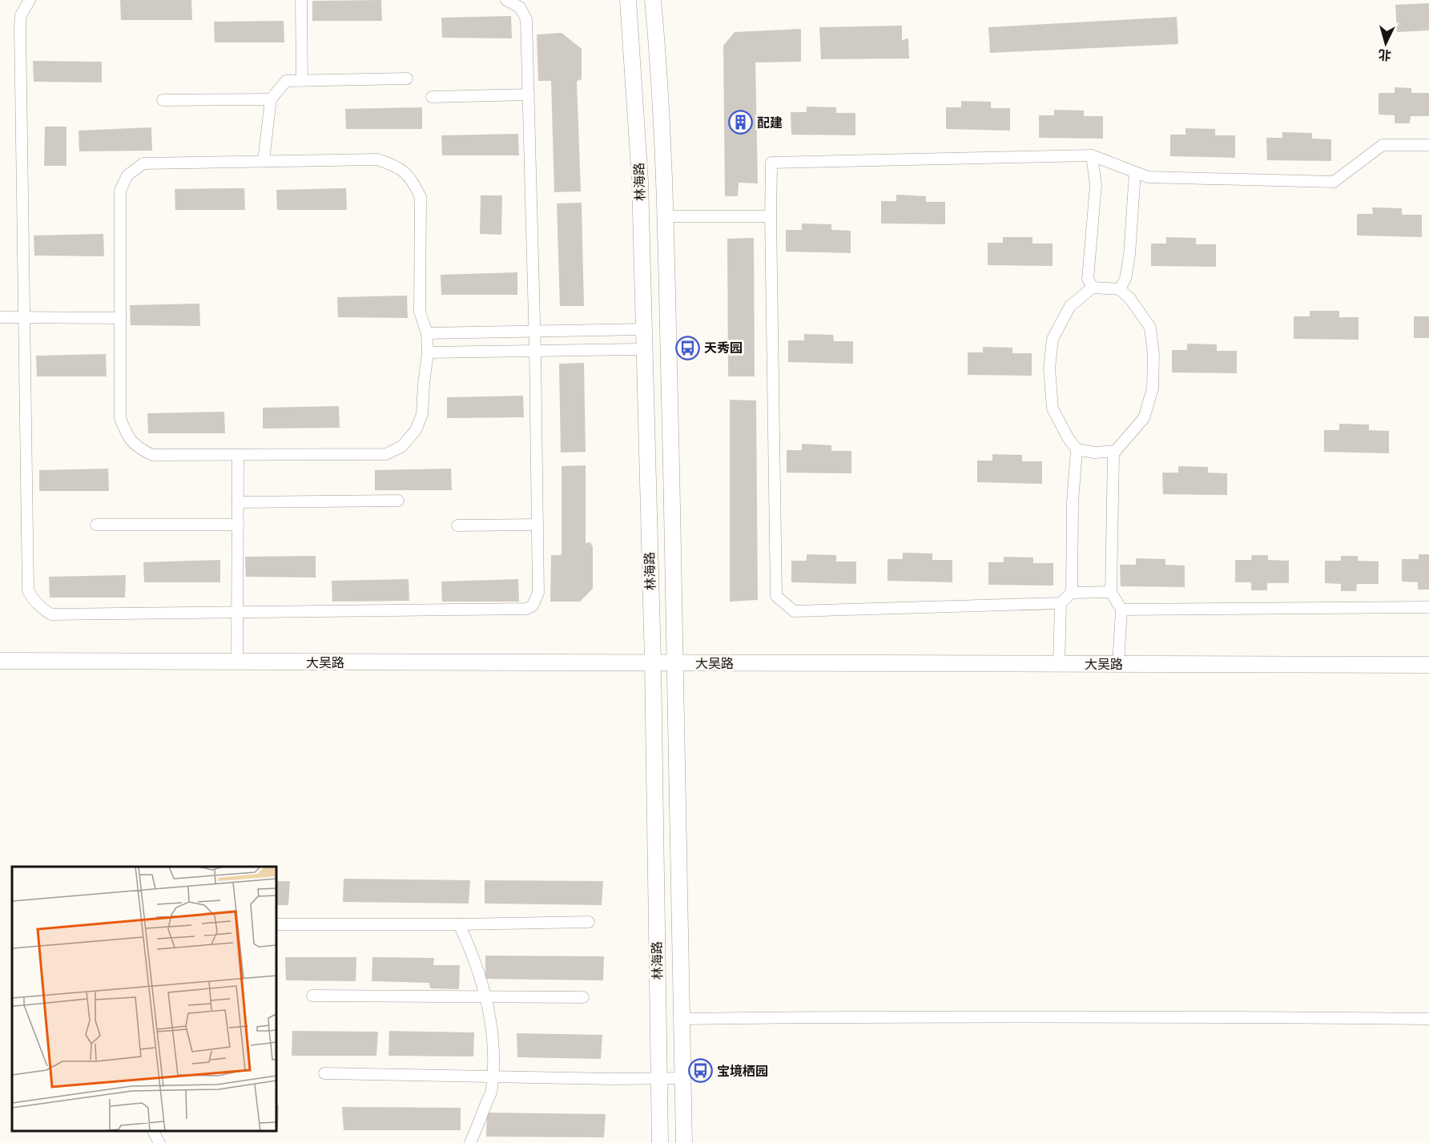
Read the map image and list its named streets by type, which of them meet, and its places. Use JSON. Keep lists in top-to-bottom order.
{
  "streets": {
    "main road": ["林海路", "大吴路"]
  },
  "crossings": [
    ["林海路", "大吴路"]
  ],
  "places": {
    "building": ["配建"],
    "bus stop": ["天秀园", "宝境栖园"]
  },
  "north": "bottom"
}
